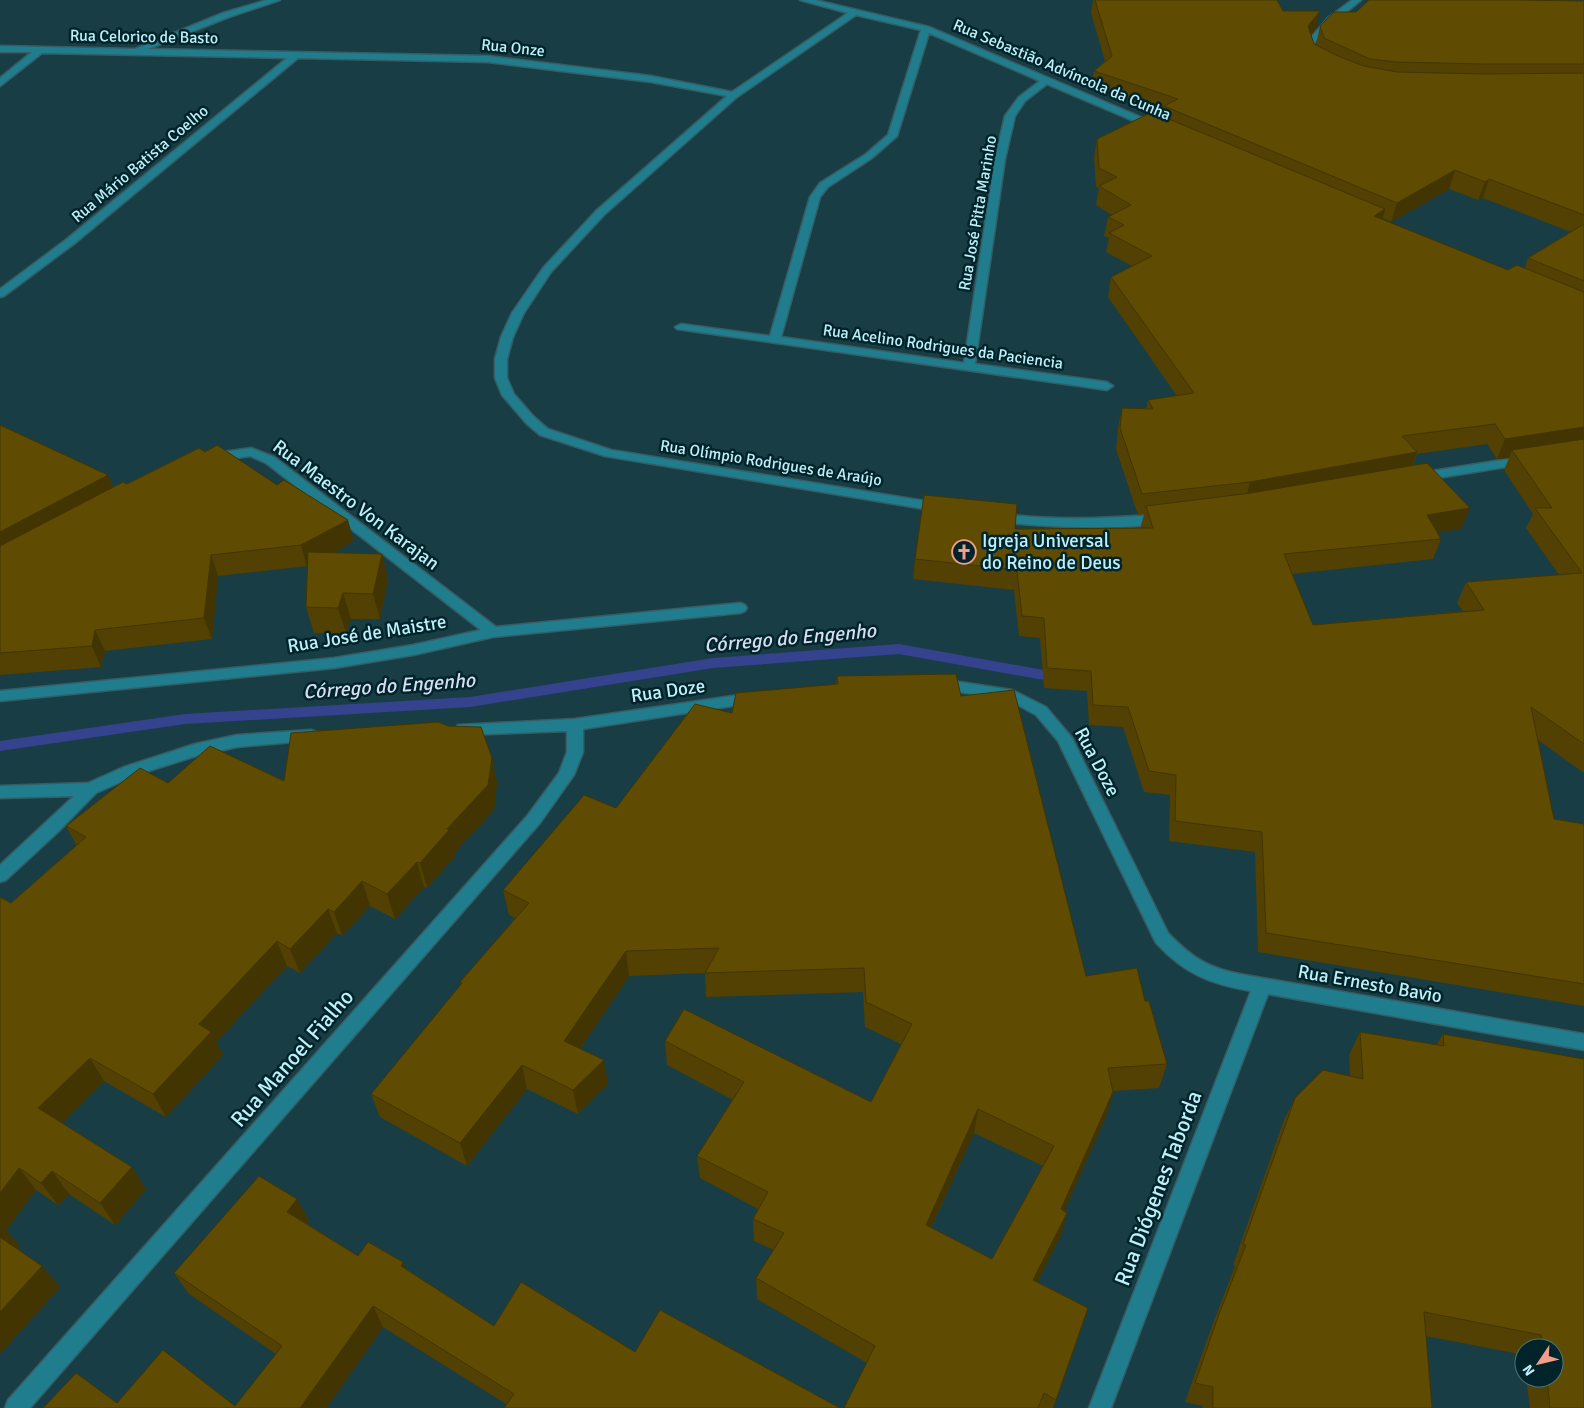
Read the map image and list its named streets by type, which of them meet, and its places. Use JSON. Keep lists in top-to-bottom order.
{
  "streets": {
    "street": [
      "Rua Celorico de Basto",
      "Rua Onze",
      "Rua Sebastião Advíncola da Cunha",
      "Rua Mário Batista Coelho",
      "Rua José Pitta Marinho",
      "Rua Acelino Rodrigues da Paciencia",
      "Rua Olímpio Rodrigues de Araújo",
      "Rua Maestro Von Karajan",
      "Rua José de Maistre",
      "Rua Doze",
      "Rua Ernesto Bavio",
      "Rua Manoel Fialho",
      "Rua Diógenes Taborda"
    ]
  },
  "crossings": [
    ["Rua Celorico de Basto", "Rua Onze"],
    ["Rua Celorico de Basto", "Rua Mário Batista Coelho"],
    ["Rua Onze", "Rua Mário Batista Coelho"],
    ["Rua Onze", "Rua Olímpio Rodrigues de Araújo"],
    ["Rua Sebastião Advíncola da Cunha", "Rua José Pitta Marinho"],
    ["Rua Sebastião Advíncola da Cunha", "Rua Olímpio Rodrigues de Araújo"],
    ["Rua José Pitta Marinho", "Rua Acelino Rodrigues da Paciencia"],
    ["Rua Maestro Von Karajan", "Rua José de Maistre"],
    ["Rua Doze", "Rua Ernesto Bavio"],
    ["Rua Doze", "Rua Manoel Fialho"],
    ["Rua Ernesto Bavio", "Rua Diógenes Taborda"]
  ],
  "water": ["Córrego do Engenho"],
  "places": {
    "church": ["Igreja Universal do Reino de Deus"]
  },
  "north": "bottom left"
}
